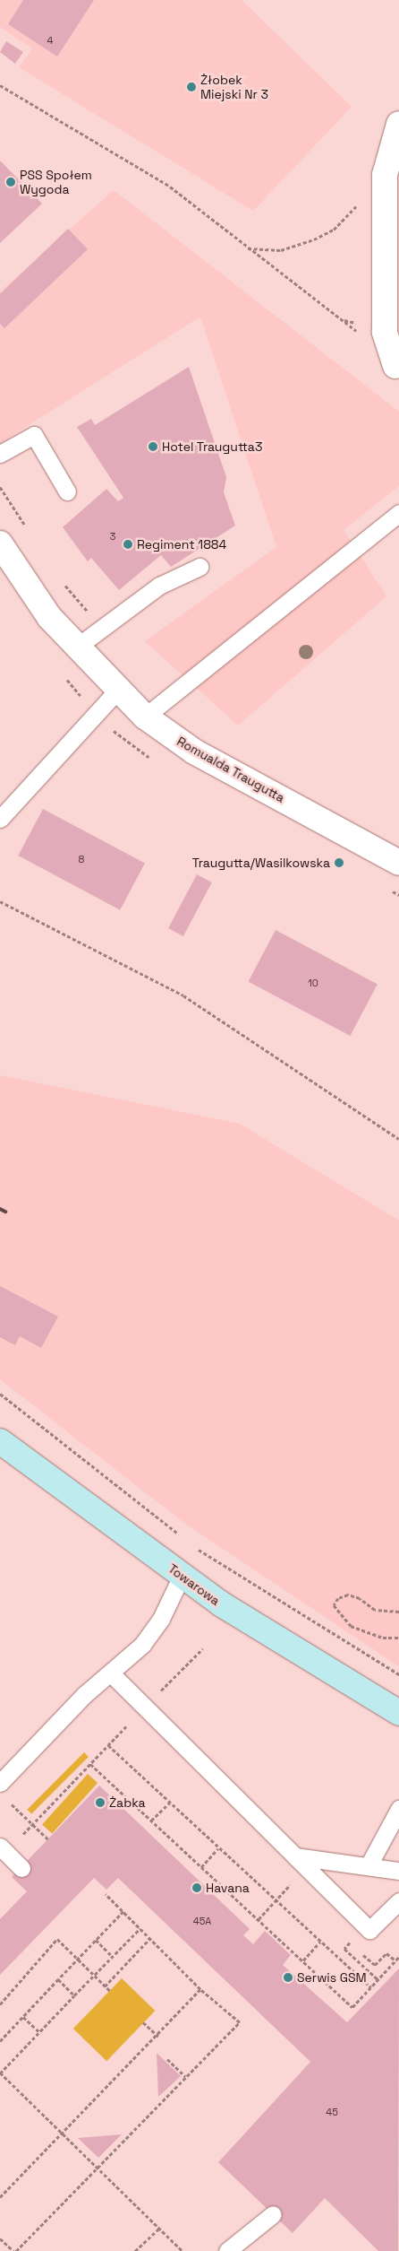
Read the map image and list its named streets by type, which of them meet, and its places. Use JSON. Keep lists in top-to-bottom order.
{
  "streets": {
    "main road": ["Towarowa"],
    "street": ["Romualda Traugutta"]
  },
  "places": [
    "Żłobek Miejski Nr 3",
    "PSS Społem Wygoda",
    "Hotel Traugutta3",
    "Regiment 1884",
    "Traugutta/Wasilkowska",
    "Żabka",
    "Havana",
    "Serwis GSM"
  ],
  "house_numbers": [
    "4",
    "3",
    "8",
    "10",
    "45A",
    "45"
  ]
}
